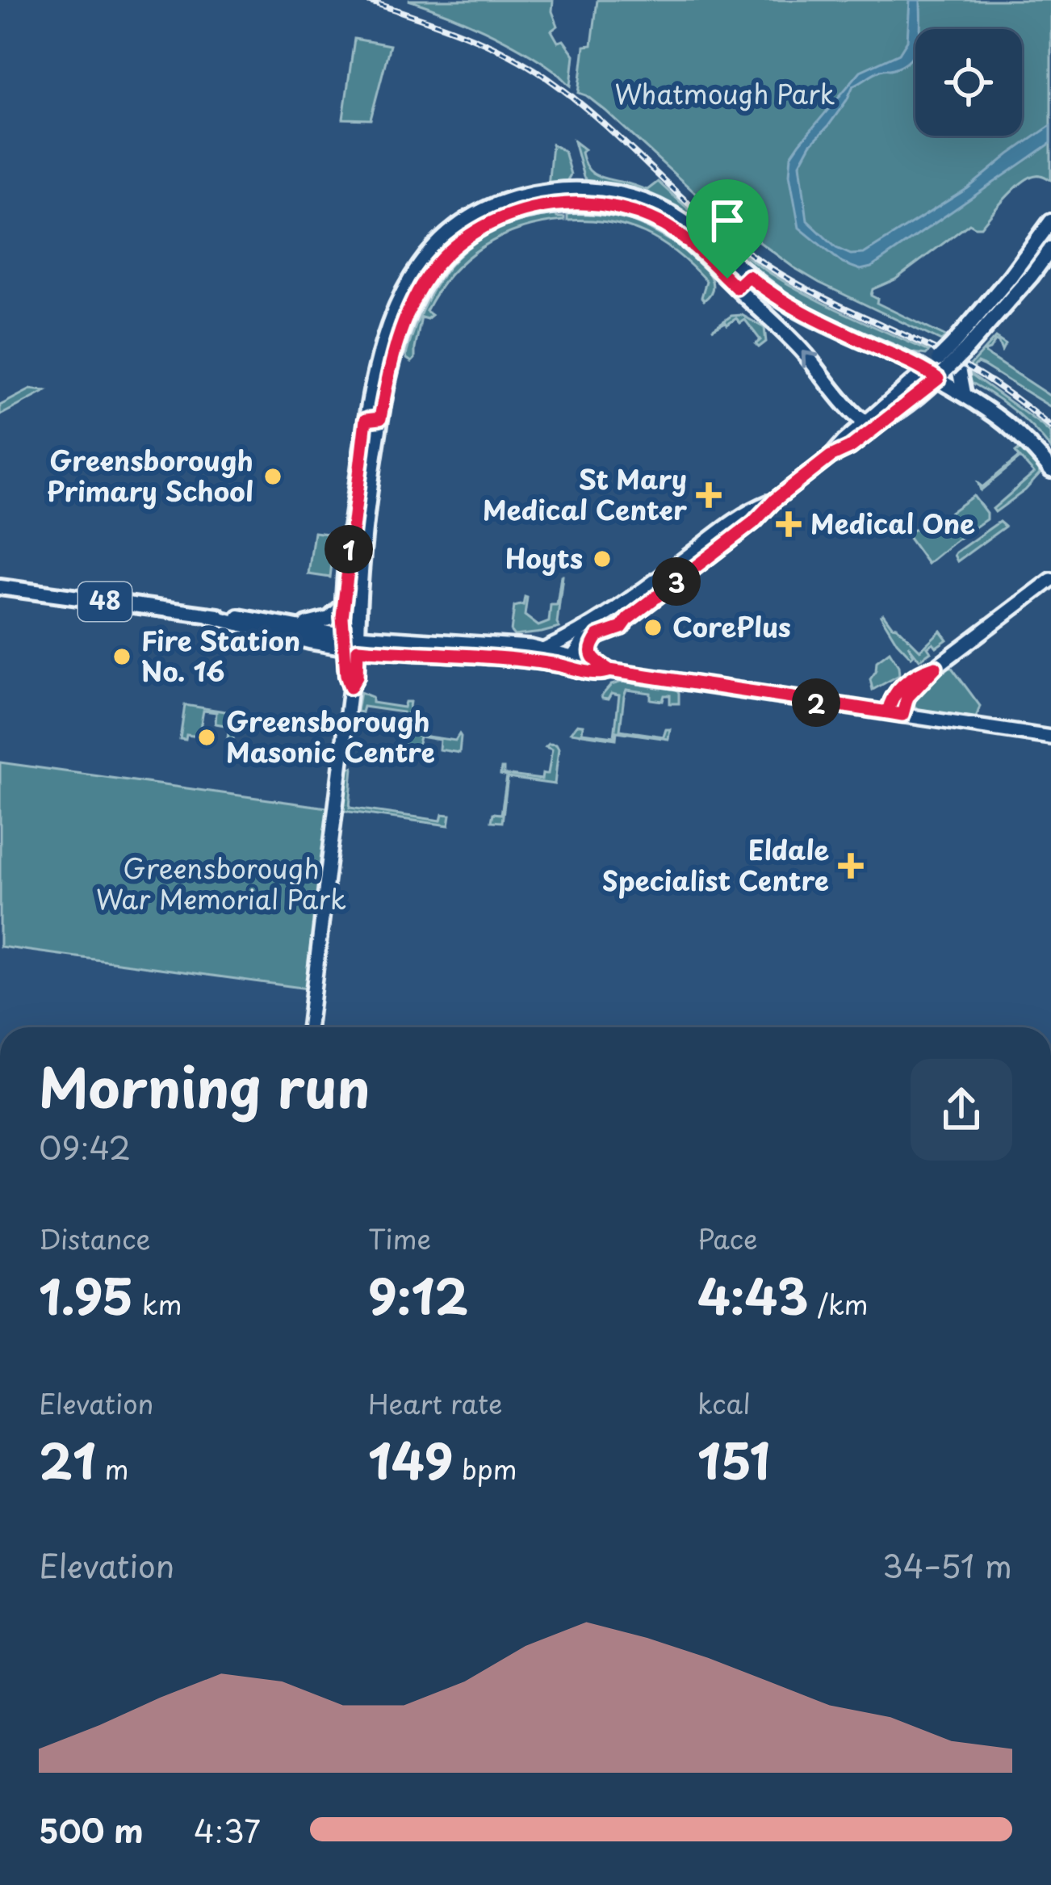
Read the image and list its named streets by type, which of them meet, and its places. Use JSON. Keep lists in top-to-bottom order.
{
  "streets": {
    "main road": ["48"]
  },
  "parks": ["Whatmough Park", "Greensborough War Memorial Park"],
  "places": {
    "other": [
      "Greensborough Primary School",
      "Hoyts",
      "CorePlus",
      "Fire Station No. 16",
      "Greensborough Masonic Centre"
    ],
    "health": ["St Mary Medical Center", "Medical One", "Eldale Specialist Centre"]
  },
  "page": {
    "pins": ["1", "3", "2"],
    "heading": ["Morning run", "09:42"],
    "stats": [
      ["Distance", "1.95 km"],
      ["Time", "9:12"],
      ["Pace", "4:43 /km"],
      ["Elevation", "21 m"],
      ["Heart rate", "149 bpm"],
      ["kcal", "151"]
    ],
    "chart": ["Elevation", "34–51 m"],
    "list": [
      {
        "name": "500 m",
        "note": "4:37"
      }
    ]
  }
}
